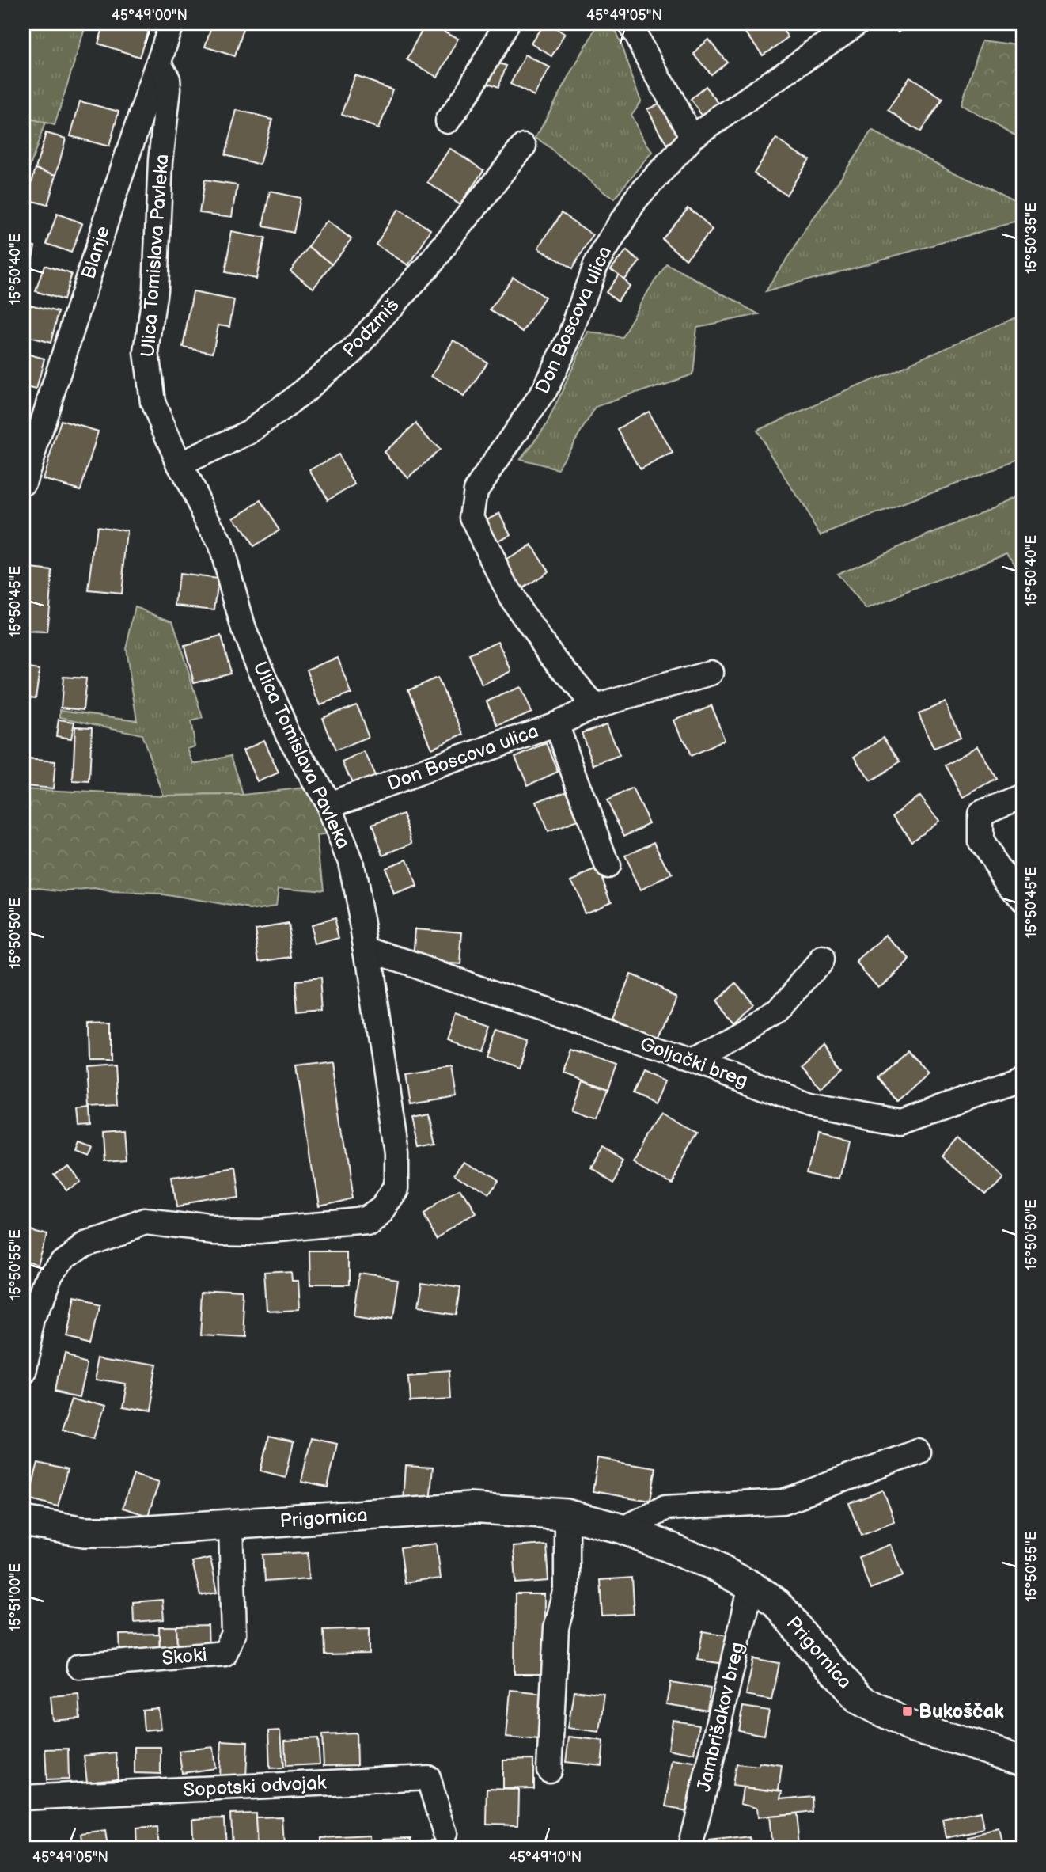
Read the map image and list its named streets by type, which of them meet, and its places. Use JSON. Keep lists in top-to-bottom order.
{
  "streets": {
    "street": [
      "Blanje",
      "Ulica Tomislava Pavleka",
      "Don Boscova ulica",
      "Podzmiš",
      "Goljački breg",
      "Prigornica",
      "Skoki",
      "Jambrišakov breg",
      "Sopotski odvojak"
    ]
  },
  "crossings": [
    ["Blanje", "Ulica Tomislava Pavleka"],
    ["Ulica Tomislava Pavleka", "Don Boscova ulica"],
    ["Ulica Tomislava Pavleka", "Podzmiš"],
    ["Ulica Tomislava Pavleka", "Goljački breg"],
    ["Prigornica", "Skoki"],
    ["Prigornica", "Jambrišakov breg"]
  ],
  "places": {
    "transit": ["Bukoščak"]
  },
  "coordinates": [
    "45°49'00\"N",
    "45°49'05\"N",
    "15°50'35\"E",
    "15°50'40\"E",
    "15°50'45\"E",
    "15°50'50\"E",
    "15°50'55\"E",
    "15°51'00\"E",
    "45°49'10\"N"
  ]
}
